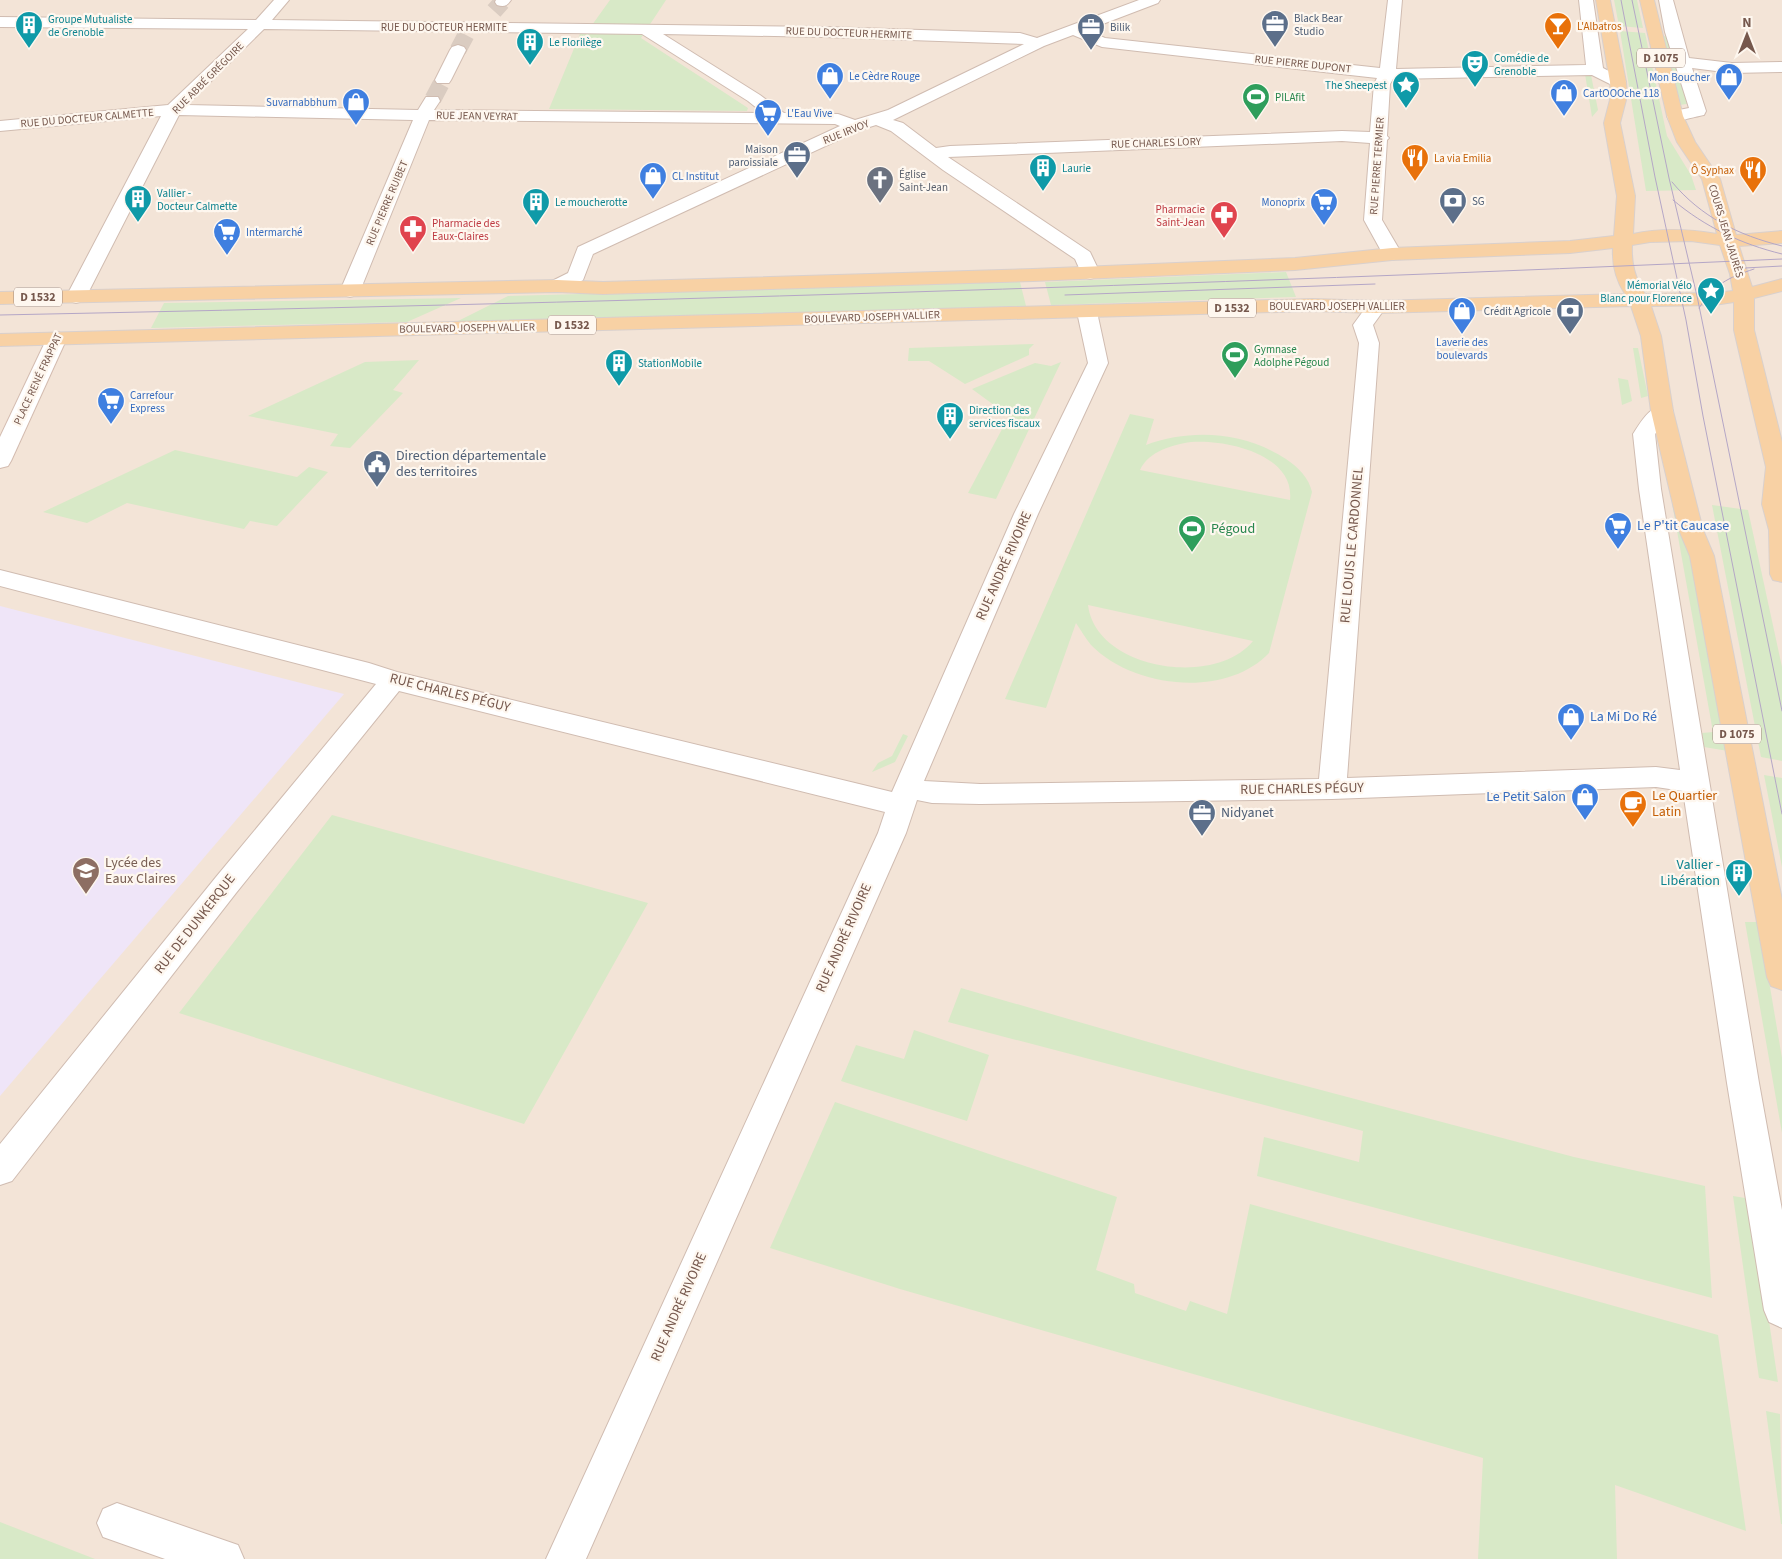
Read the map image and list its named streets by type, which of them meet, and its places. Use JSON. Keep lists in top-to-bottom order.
{
  "streets": {
    "main road": [
      "D 1075",
      "COURS JEAN JAURÈS",
      "D 1532",
      "BOULEVARD JOSEPH VALLIER"
    ],
    "street": [
      "RUE DU DOCTEUR HERMITE",
      "RUE PIERRE DUPONT",
      "RUE ABBÉ GRÉGOIRE",
      "RUE JEAN VEYRAT",
      "RUE DU DOCTEUR CALMETTE",
      "RUE IRVOY",
      "RUE CHARLES LORY",
      "RUE PIERRE TERMIER",
      "RUE PIERRE RUIBET",
      "PLACE RENÉ FRAPPAT",
      "RUE LOUIS LE CARDONNEL",
      "RUE ANDRÉ RIVOIRE",
      "RUE CHARLES PÉGUY",
      "RUE DE DUNKERQUE"
    ]
  },
  "crossings": [
    ["RUE DU DOCTEUR HERMITE", "RUE ABBÉ GRÉGOIRE"],
    ["RUE DU DOCTEUR HERMITE", "RUE IRVOY"],
    ["D 1075", "COURS JEAN JAURÈS"],
    ["D 1075", "BOULEVARD JOSEPH VALLIER"],
    ["RUE PIERRE DUPONT", "RUE IRVOY"],
    ["RUE PIERRE DUPONT", "RUE PIERRE TERMIER"],
    ["RUE ABBÉ GRÉGOIRE", "RUE JEAN VEYRAT"],
    ["RUE ABBÉ GRÉGOIRE", "RUE DU DOCTEUR CALMETTE"],
    ["RUE ABBÉ GRÉGOIRE", "BOULEVARD JOSEPH VALLIER"],
    ["RUE ABBÉ GRÉGOIRE", "PLACE RENÉ FRAPPAT"],
    ["RUE JEAN VEYRAT", "RUE DU DOCTEUR CALMETTE"],
    ["RUE JEAN VEYRAT", "RUE IRVOY"],
    ["RUE JEAN VEYRAT", "RUE PIERRE RUIBET"],
    ["RUE IRVOY", "BOULEVARD JOSEPH VALLIER"],
    ["RUE CHARLES LORY", "RUE PIERRE TERMIER"],
    ["RUE PIERRE TERMIER", "BOULEVARD JOSEPH VALLIER"],
    ["RUE PIERRE RUIBET", "BOULEVARD JOSEPH VALLIER"],
    ["COURS JEAN JAURÈS", "BOULEVARD JOSEPH VALLIER"],
    ["BOULEVARD JOSEPH VALLIER", "PLACE RENÉ FRAPPAT"],
    ["BOULEVARD JOSEPH VALLIER", "RUE LOUIS LE CARDONNEL"],
    ["BOULEVARD JOSEPH VALLIER", "RUE ANDRÉ RIVOIRE"],
    ["RUE LOUIS LE CARDONNEL", "RUE CHARLES PÉGUY"],
    ["RUE ANDRÉ RIVOIRE", "RUE CHARLES PÉGUY"],
    ["RUE CHARLES PÉGUY", "RUE DE DUNKERQUE"]
  ],
  "places": {
    "office": [
      "Black Bear Studio",
      "Bilik",
      "Maison paroissiale",
      "Nidyanet"
    ],
    "building": [
      "Groupe Mutualiste de Grenoble",
      "Le Florilège",
      "Laurie",
      "Vallier - Docteur Calmette",
      "Le moucherotte",
      "StationMobile",
      "Direction des services fiscaux",
      "Vallier - Libération"
    ],
    "bar": ["L'Albatros"],
    "theatre": ["Comédie de Grenoble"],
    "shop": [
      "Le Cèdre Rouge",
      "Mon Boucher",
      "CartOOOche 118",
      "Suvarnabbhum",
      "CL Institut",
      "Laverie des boulevards",
      "La Mi Do Ré",
      "Le Petit Salon"
    ],
    "place": ["The Sheepest", "Mémorial Vélo Blanc pour Florence"],
    "sports": ["PILAfit", "Gymnase Adolphe Pégoud", "Pégoud"],
    "supermarket": [
      "L'Eau Vive",
      "Monoprix",
      "Intermarché",
      "Carrefour Express",
      "Le P'tit Caucase"
    ],
    "restaurant": ["La via Emilia", "Ô Syphax"],
    "church": ["Église Saint-Jean"],
    "bank": ["SG", "Crédit Agricole"],
    "pharmacy": ["Pharmacie Saint-Jean", "Pharmacie des Eaux-Claires"],
    "public building": ["Direction départementale des territoires"],
    "cafe": ["Le Quartier Latin"],
    "school or university": ["Lycée des Eaux Claires"]
  },
  "north": "top"
}
